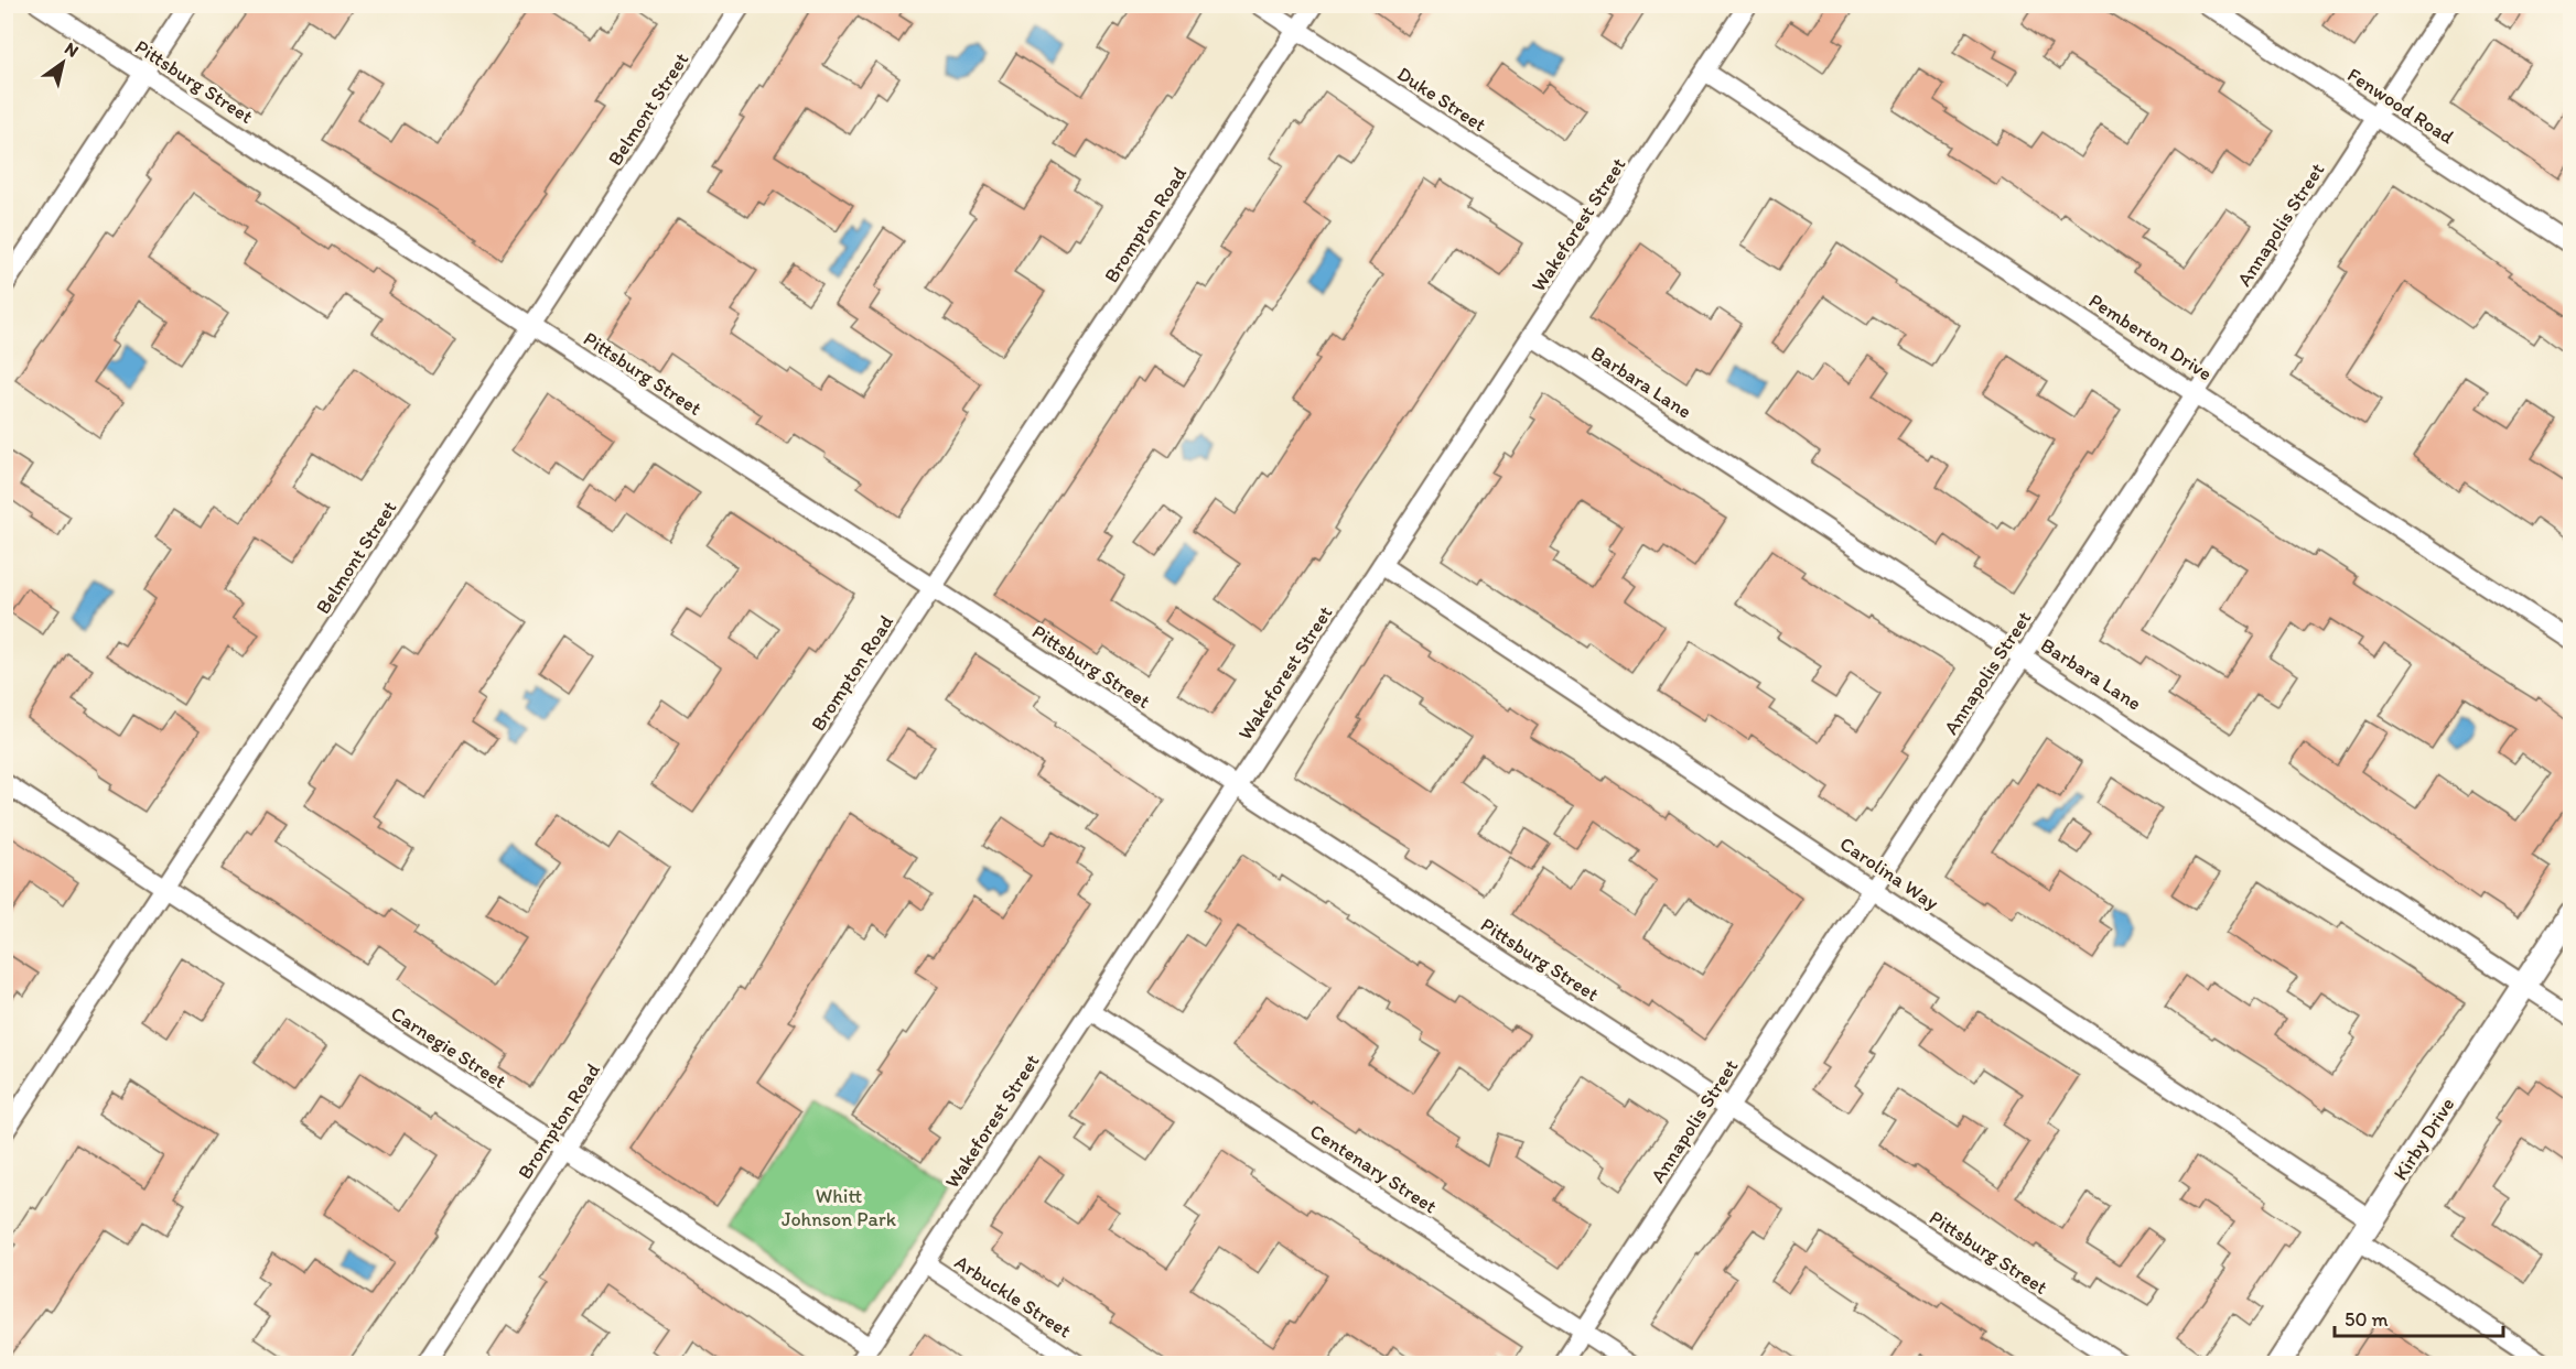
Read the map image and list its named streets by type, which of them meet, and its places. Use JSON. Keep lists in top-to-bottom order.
{
  "streets": {
    "main road": ["Kirby Drive"],
    "street": [
      "Pittsburg Street",
      "Duke Street",
      "Fenwood Road",
      "Belmont Street",
      "Brompton Road",
      "Wakeforest Street",
      "Annapolis Street",
      "Pemberton Drive",
      "Barbara Lane",
      "Carolina Way",
      "Carnegie Street",
      "Centenary Street",
      "Arbuckle Street"
    ]
  },
  "crossings": [
    ["Pittsburg Street", "Belmont Street"],
    ["Pittsburg Street", "Brompton Road"],
    ["Pittsburg Street", "Wakeforest Street"],
    ["Pittsburg Street", "Annapolis Street"],
    ["Duke Street", "Brompton Road"],
    ["Duke Street", "Wakeforest Street"],
    ["Fenwood Road", "Annapolis Street"],
    ["Belmont Street", "Carnegie Street"],
    ["Brompton Road", "Carnegie Street"],
    ["Wakeforest Street", "Pemberton Drive"],
    ["Wakeforest Street", "Barbara Lane"],
    ["Wakeforest Street", "Carolina Way"],
    ["Wakeforest Street", "Carnegie Street"],
    ["Wakeforest Street", "Centenary Street"],
    ["Wakeforest Street", "Arbuckle Street"],
    ["Annapolis Street", "Pemberton Drive"],
    ["Annapolis Street", "Barbara Lane"],
    ["Annapolis Street", "Carolina Way"],
    ["Annapolis Street", "Centenary Street"],
    ["Barbara Lane", "Kirby Drive"],
    ["Carolina Way", "Kirby Drive"]
  ],
  "parks": ["Whitt Johnson Park"],
  "scale_bar": "50 m",
  "north": "top right"
}
